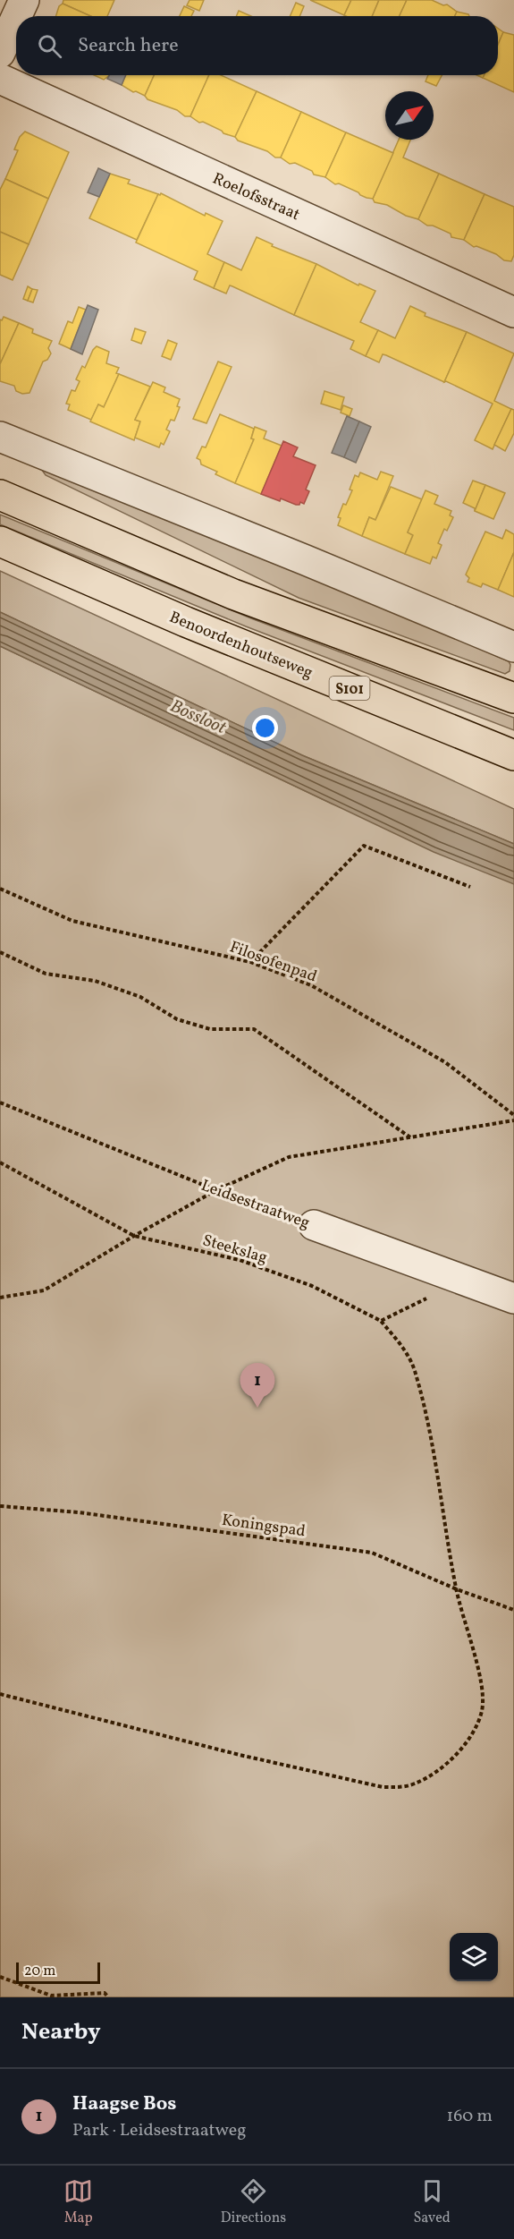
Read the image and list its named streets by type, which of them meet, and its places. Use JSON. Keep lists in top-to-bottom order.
{
  "streets": {
    "main road": ["Benoordenhoutseweg", "S101"],
    "street": ["Roelofsstraat", "Leidsestraatweg"],
    "path": ["Filosofenpad", "Steekslag", "Koningspad"]
  },
  "water": ["Bossloot"],
  "scale_bar": "20 m",
  "north": "top right",
  "page": {
    "search": "Search here",
    "pins": "1",
    "scale": "20 m",
    "heading": "Nearby",
    "list": [
      {
        "mark": "1",
        "name": "Haagse Bos",
        "note": "Park · Leidsestraatweg",
        "value": "160 m"
      }
    ],
    "nav": ["Map", "Directions", "Saved"]
  }
}
